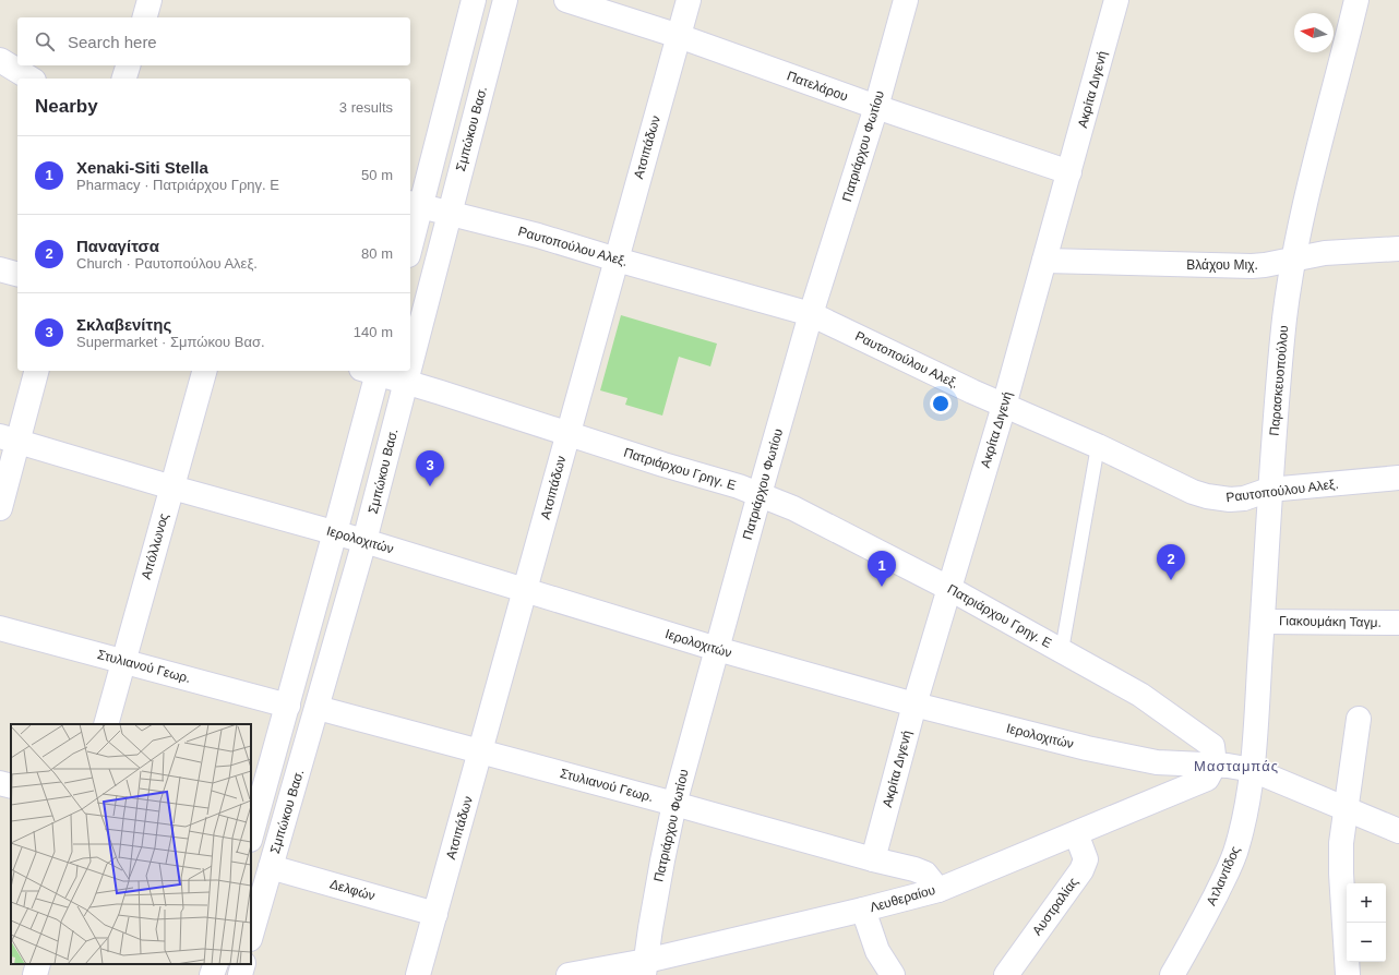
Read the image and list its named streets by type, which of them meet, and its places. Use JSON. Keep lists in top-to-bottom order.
{
  "streets": {
    "street": [
      "Πατελάρου",
      "Ακρίτα Διγενή",
      "Σμπώκου Βασ.",
      "Πατριάρχου Φωτίου",
      "Ατσιπάδων",
      "Ραυτοπούλου Αλεξ.",
      "Βλάχου Μιχ.",
      "Παρασκευοπούλου",
      "Πατριάρχου Γρηγ. Ε",
      "Ιερολοχιτών",
      "Απόλλωνος",
      "Γιακουμάκη Ταγμ.",
      "Στυλιανού Γεωρ.",
      "Ατλαντίδος",
      "Δελφών",
      "Λευθεραίου",
      "Αυστραλίας"
    ]
  },
  "crossings": [
    ["Πατελάρου", "Ακρίτα Διγενή"],
    ["Πατελάρου", "Πατριάρχου Φωτίου"],
    ["Πατελάρου", "Ατσιπάδων"],
    ["Ακρίτα Διγενή", "Ραυτοπούλου Αλεξ."],
    ["Ακρίτα Διγενή", "Βλάχου Μιχ."],
    ["Ακρίτα Διγενή", "Πατριάρχου Γρηγ. Ε"],
    ["Ακρίτα Διγενή", "Ιερολοχιτών"],
    ["Ακρίτα Διγενή", "Στυλιανού Γεωρ."],
    ["Σμπώκου Βασ.", "Ραυτοπούλου Αλεξ."],
    ["Σμπώκου Βασ.", "Πατριάρχου Γρηγ. Ε"],
    ["Σμπώκου Βασ.", "Ιερολοχιτών"],
    ["Σμπώκου Βασ.", "Στυλιανού Γεωρ."],
    ["Σμπώκου Βασ.", "Δελφών"],
    ["Πατριάρχου Φωτίου", "Ραυτοπούλου Αλεξ."],
    ["Πατριάρχου Φωτίου", "Πατριάρχου Γρηγ. Ε"],
    ["Πατριάρχου Φωτίου", "Ιερολοχιτών"],
    ["Πατριάρχου Φωτίου", "Στυλιανού Γεωρ."],
    ["Πατριάρχου Φωτίου", "Λευθεραίου"],
    ["Ατσιπάδων", "Ραυτοπούλου Αλεξ."],
    ["Ατσιπάδων", "Πατριάρχου Γρηγ. Ε"],
    ["Ατσιπάδων", "Ιερολοχιτών"],
    ["Ατσιπάδων", "Στυλιανού Γεωρ."],
    ["Ατσιπάδων", "Δελφών"],
    ["Ραυτοπούλου Αλεξ.", "Παρασκευοπούλου"],
    ["Βλάχου Μιχ.", "Παρασκευοπούλου"],
    ["Παρασκευοπούλου", "Ιερολοχιτών"],
    ["Παρασκευοπούλου", "Γιακουμάκη Ταγμ."],
    ["Παρασκευοπούλου", "Ατλαντίδος"],
    ["Πατριάρχου Γρηγ. Ε", "Ιερολοχιτών"],
    ["Πατριάρχου Γρηγ. Ε", "Λευθεραίου"],
    ["Ιερολοχιτών", "Απόλλωνος"],
    ["Ιερολοχιτών", "Ατλαντίδος"],
    ["Ιερολοχιτών", "Λευθεραίου"],
    ["Απόλλωνος", "Στυλιανού Γεωρ."],
    ["Στυλιανού Γεωρ.", "Λευθεραίου"],
    ["Λευθεραίου", "Αυστραλίας"]
  ],
  "districts": ["Μασταμπάς"],
  "north": "left",
  "page": {
    "search": "Search here",
    "heading": ["Nearby", "3 results"],
    "list": [
      {
        "mark": "1",
        "name": "Xenaki-Siti Stella",
        "note": "Pharmacy · Πατριάρχου Γρηγ. Ε",
        "value": "50 m"
      },
      {
        "mark": "2",
        "name": "Παναγίτσα",
        "note": "Church · Ραυτοπούλου Αλεξ.",
        "value": "80 m"
      },
      {
        "mark": "3",
        "name": "Σκλαβενίτης",
        "note": "Supermarket · Σμπώκου Βασ.",
        "value": "140 m"
      }
    ],
    "pins": ["3", "2", "1"],
    "map_buttons": ["+", "−"]
  }
}
